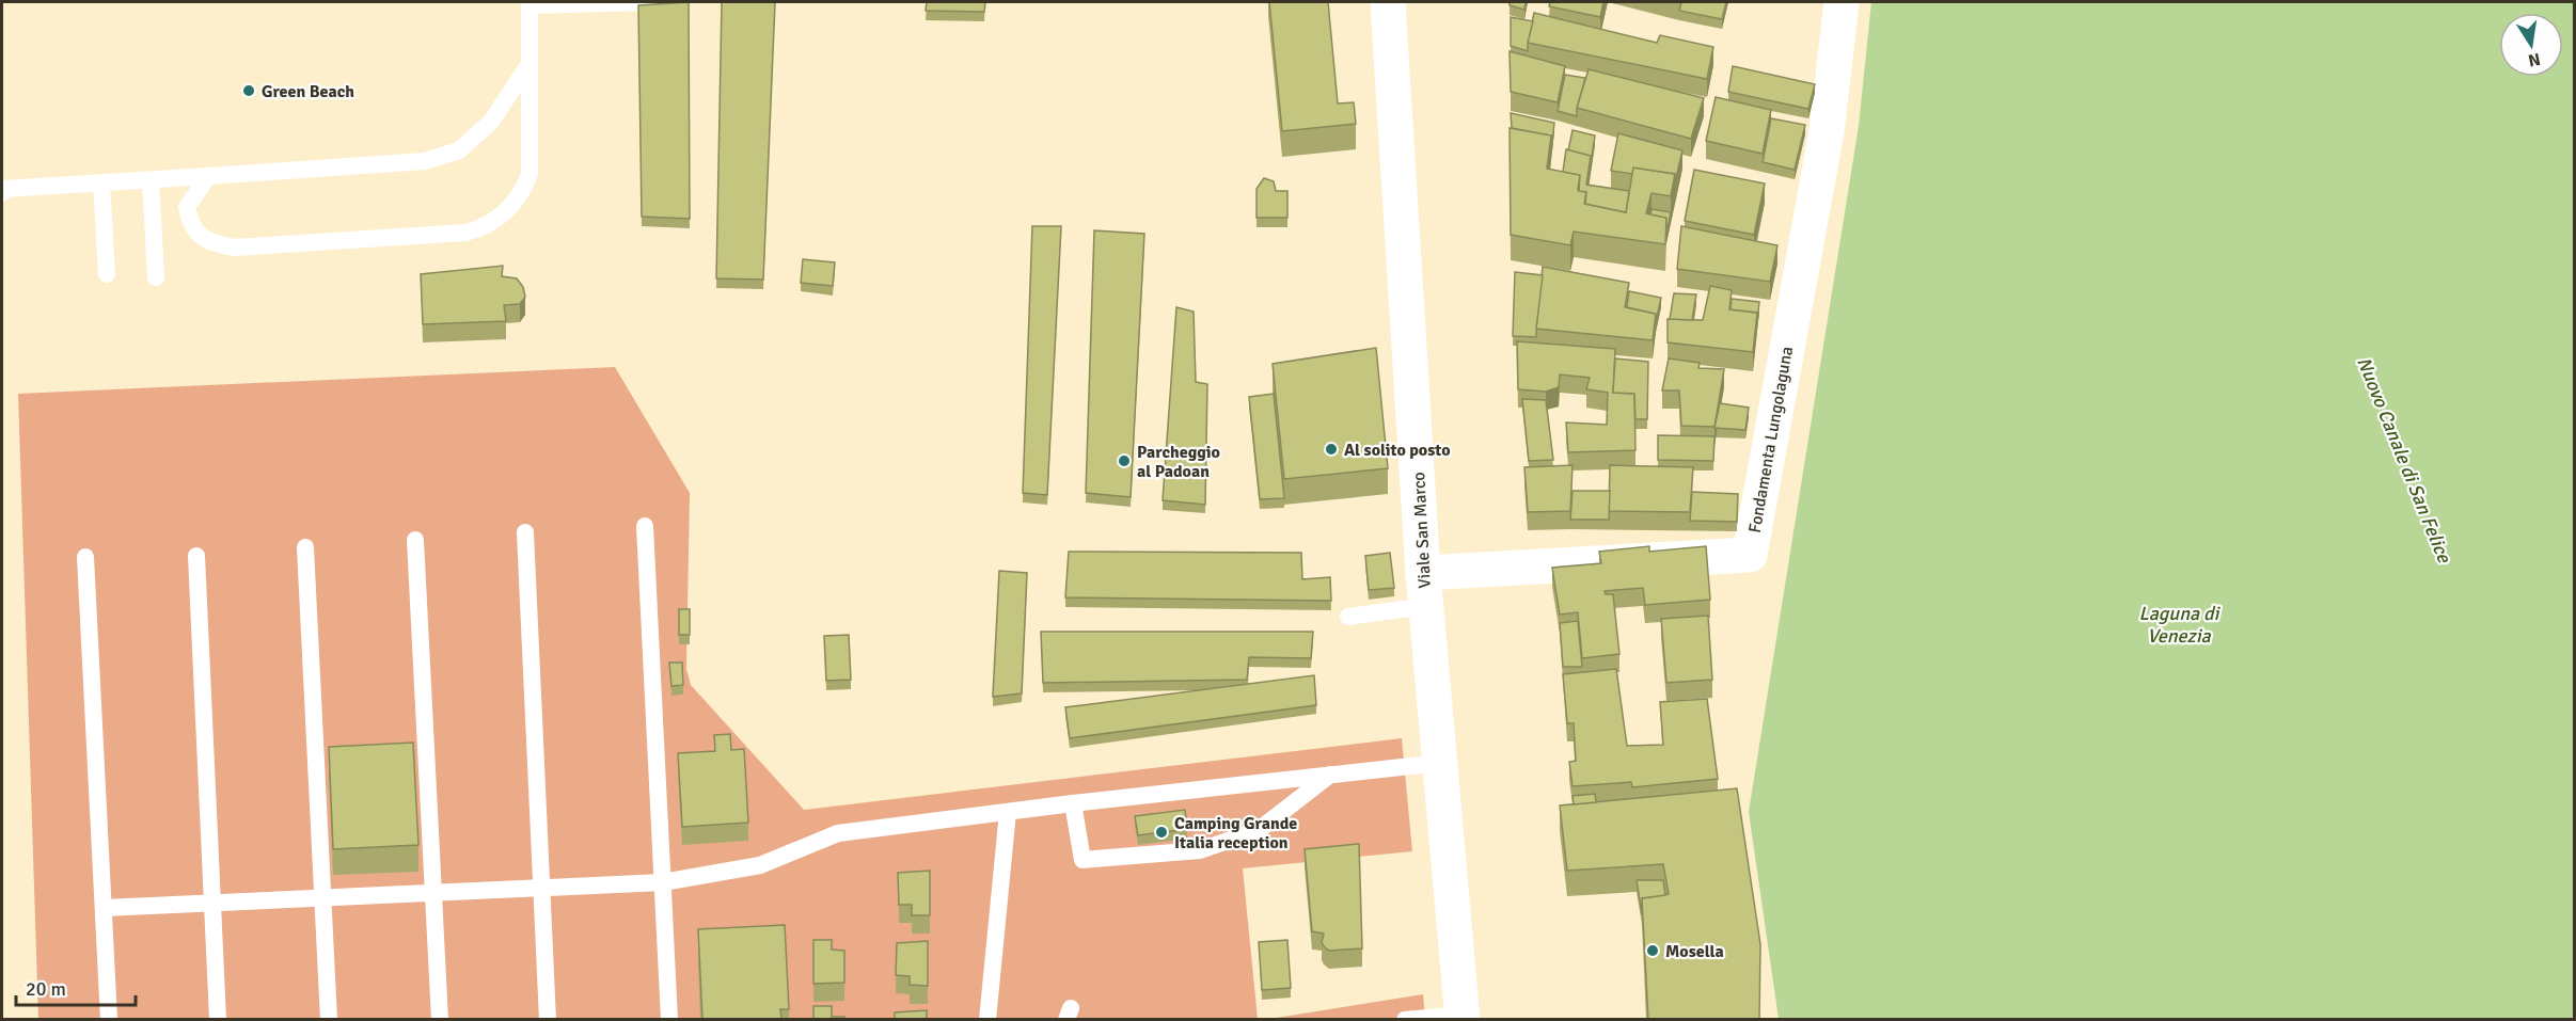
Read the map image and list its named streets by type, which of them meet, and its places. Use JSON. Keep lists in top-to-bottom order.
{
  "streets": {
    "street": ["Fondamenta Lungolaguna", "Viale San Marco"]
  },
  "crossings": [
    ["Fondamenta Lungolaguna", "Viale San Marco"]
  ],
  "water": ["Nuovo Canale di San Felice", "Laguna di Venezia"],
  "places": [
    "Green Beach",
    "Al solito posto",
    "Parcheggio al Padoan",
    "Camping Grande Italia reception",
    "Mosella"
  ],
  "scale_bar": "20 m",
  "north": "bottom"
}
